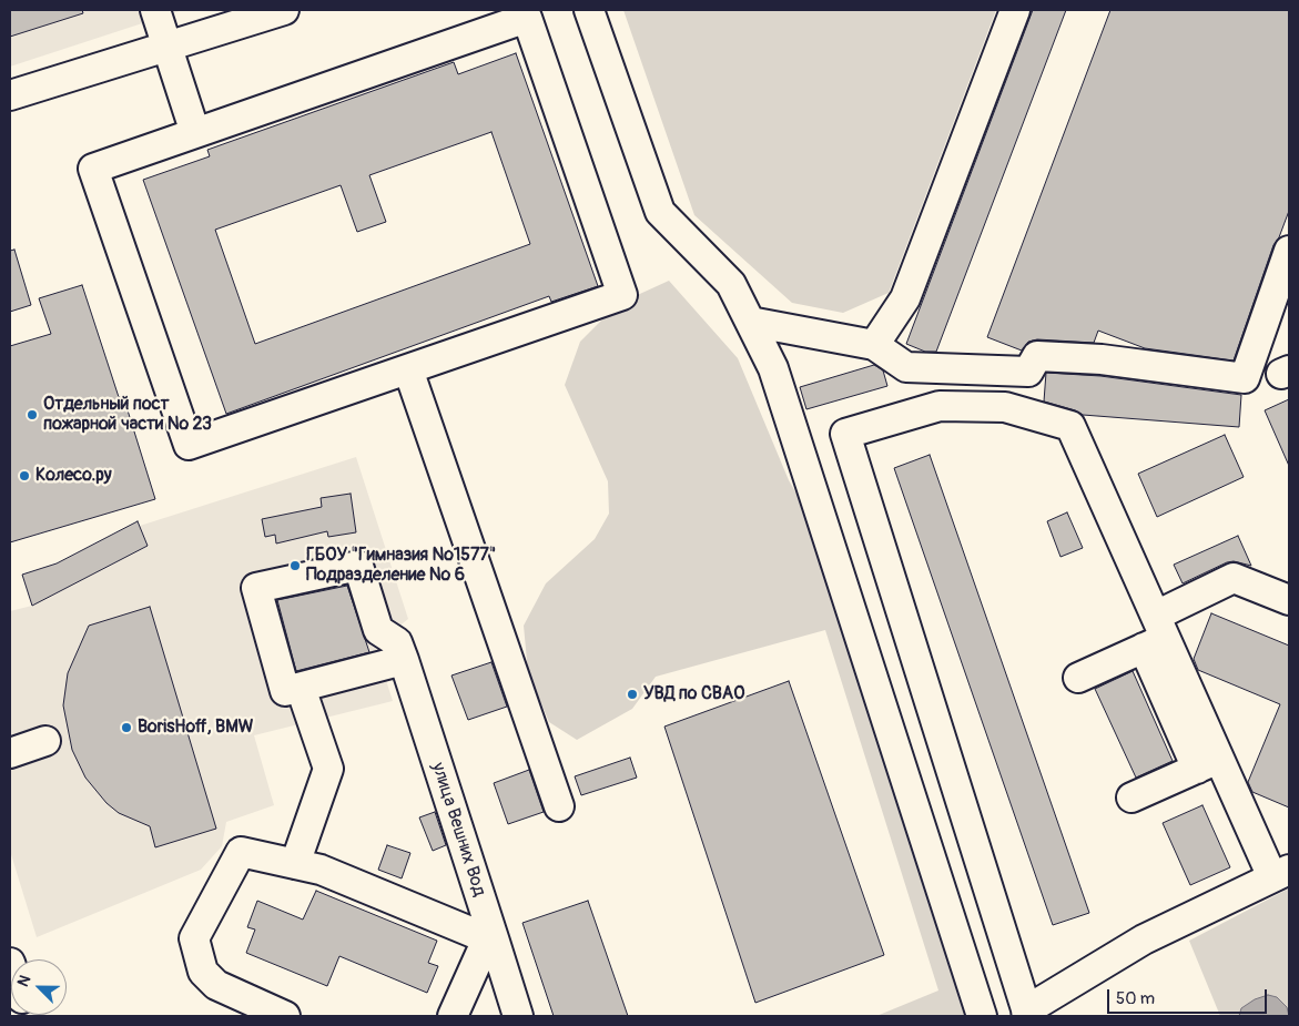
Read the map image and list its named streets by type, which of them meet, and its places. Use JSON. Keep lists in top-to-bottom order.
{
  "streets": {
    "street": ["улица Вешних Вод"]
  },
  "places": [
    "Отдельный пост пожарной части № 23",
    "Колесо.ру",
    "ГБОУ \"Гимназия №1577\" Подразделение № 6",
    "УВД по СВАО",
    "BorisHoff, BMW"
  ],
  "scale_bar": "50 m",
  "north": "top left"
}
